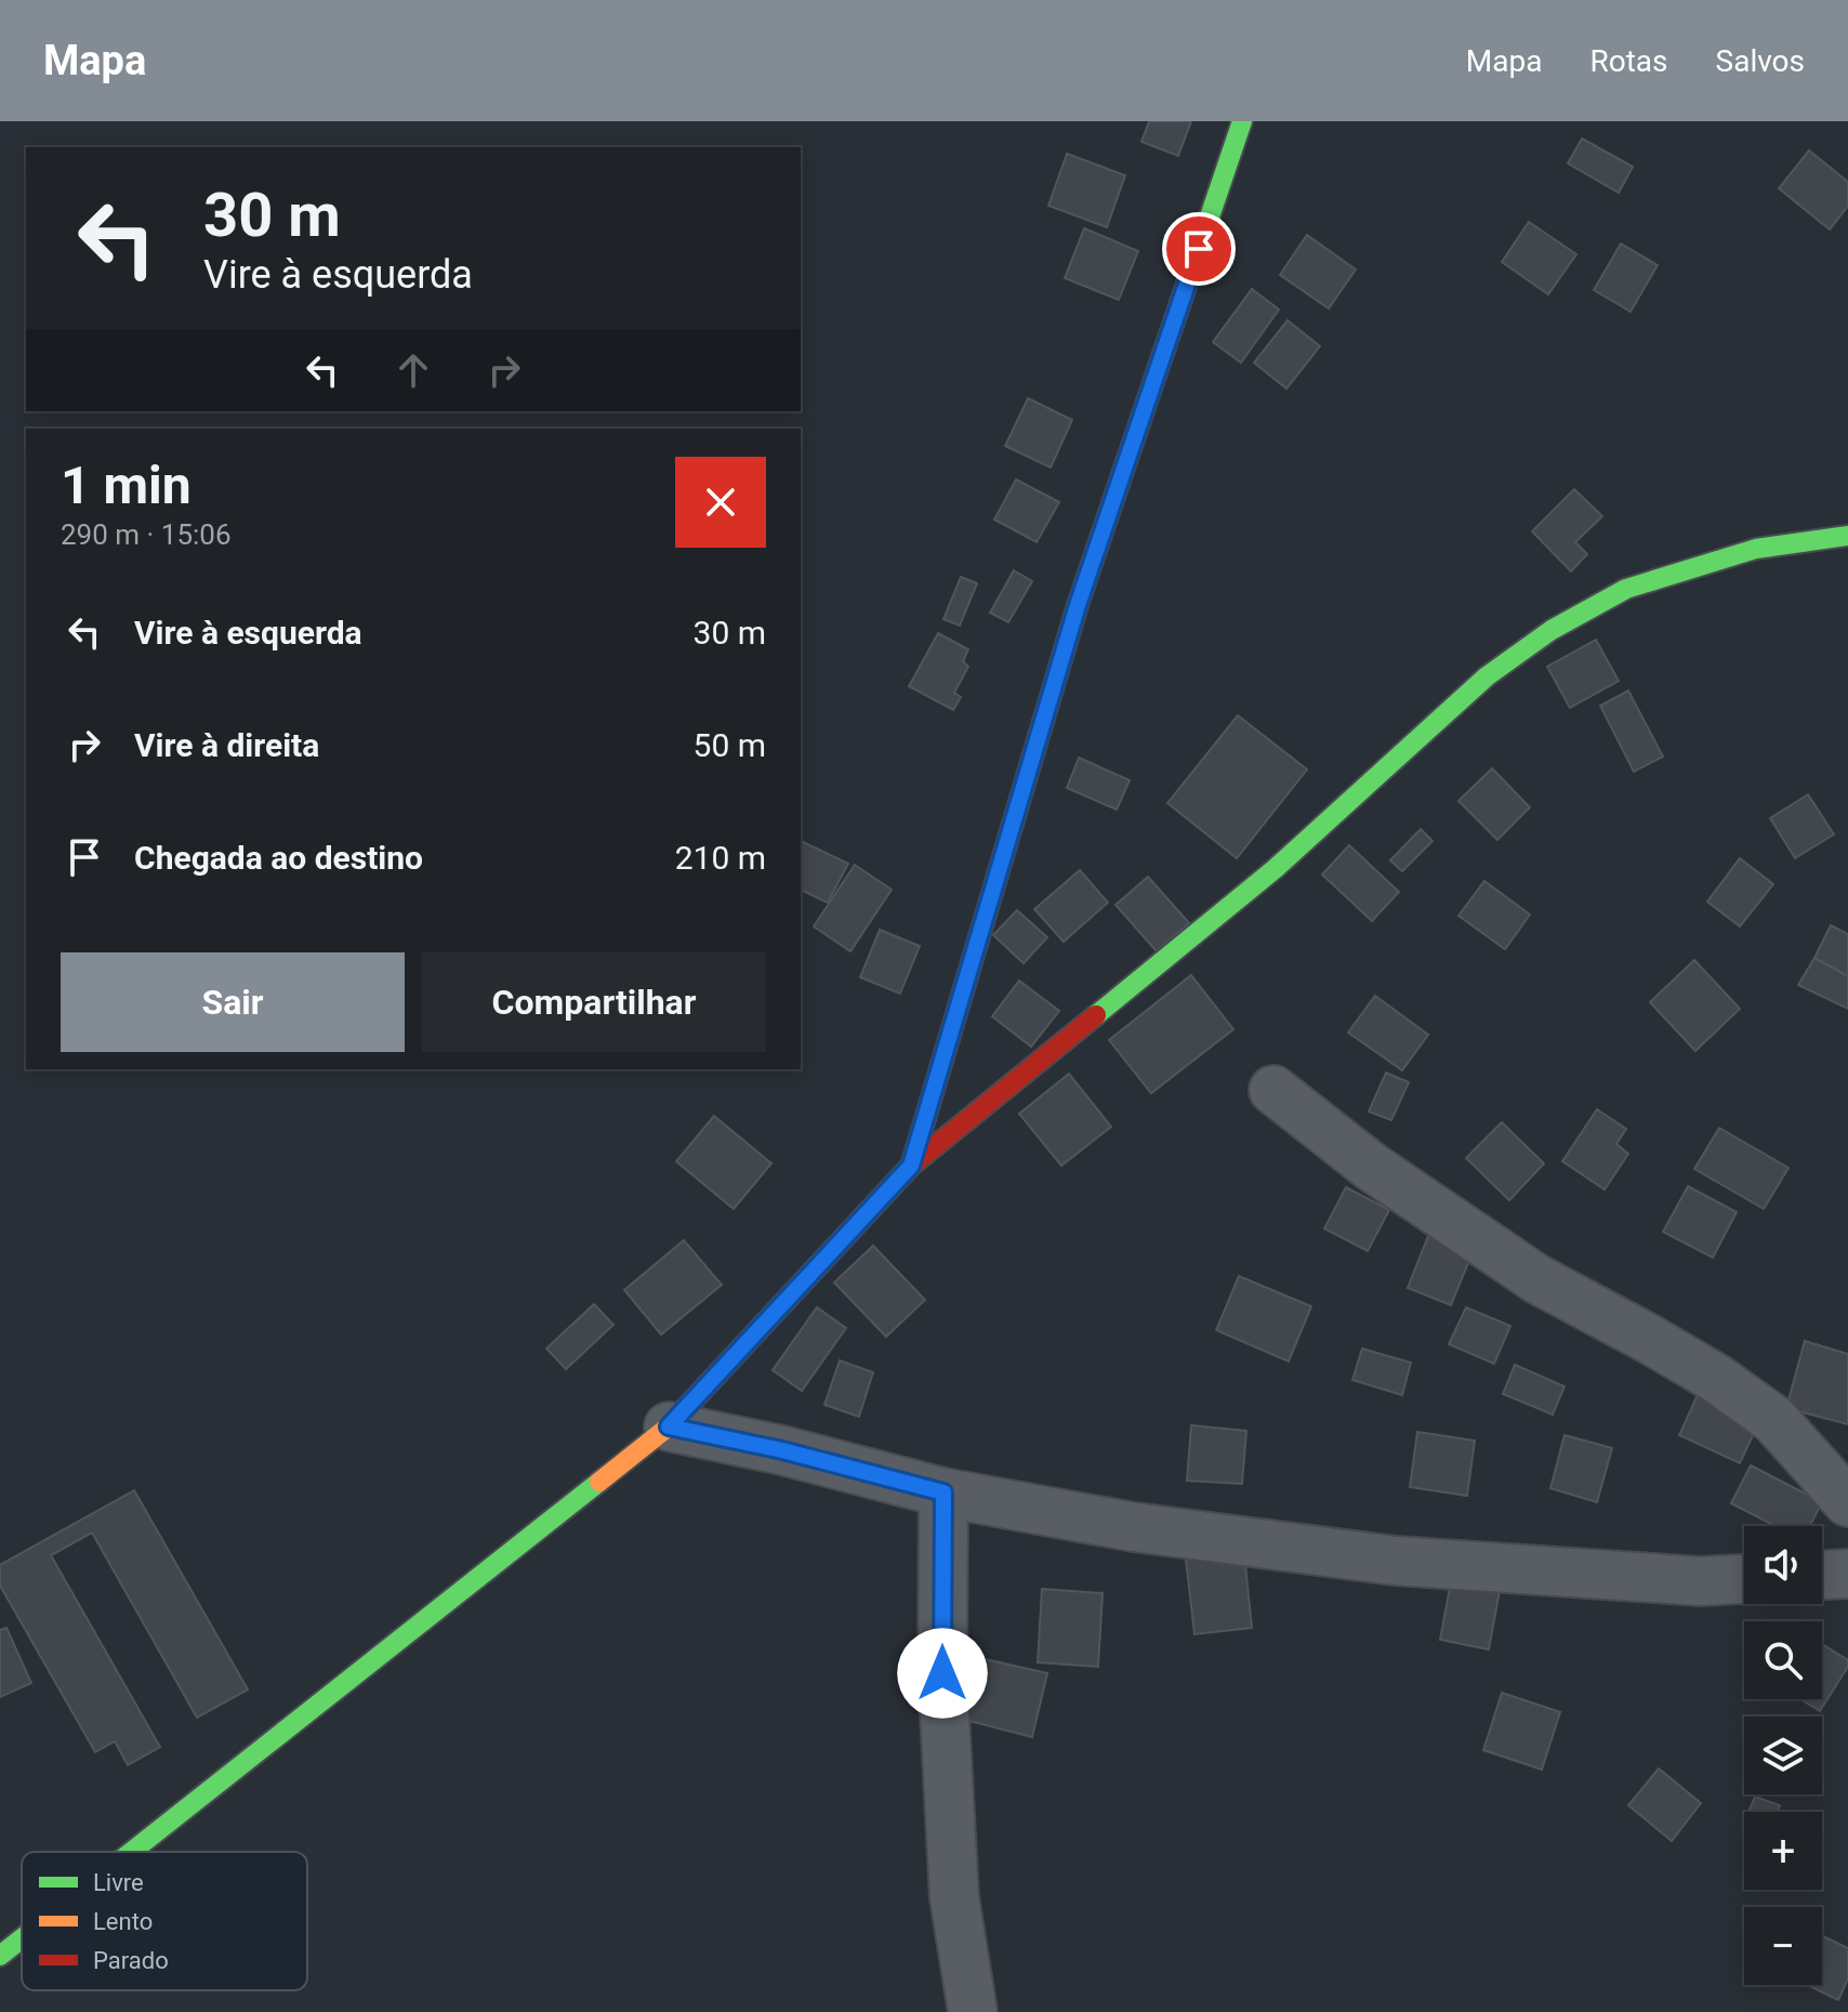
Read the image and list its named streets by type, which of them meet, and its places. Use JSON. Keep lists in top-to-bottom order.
{
  "legend": ["Livre", "Lento", "Parado"],
  "page": {
    "header": "Mapa",
    "nav": ["Mapa", "Rotas", "Salvos"],
    "turn": ["30 m", "Vire à esquerda"],
    "heading": ["1 min", "290 m · 15:06"],
    "list": [
      {
        "name": "Vire à esquerda",
        "value": "30 m"
      },
      {
        "name": "Vire à direita",
        "value": "50 m"
      },
      {
        "name": "Chegada ao destino",
        "value": "210 m"
      }
    ],
    "buttons": ["Sair", "Compartilhar"],
    "map_buttons": ["+", "−"]
  }
}
